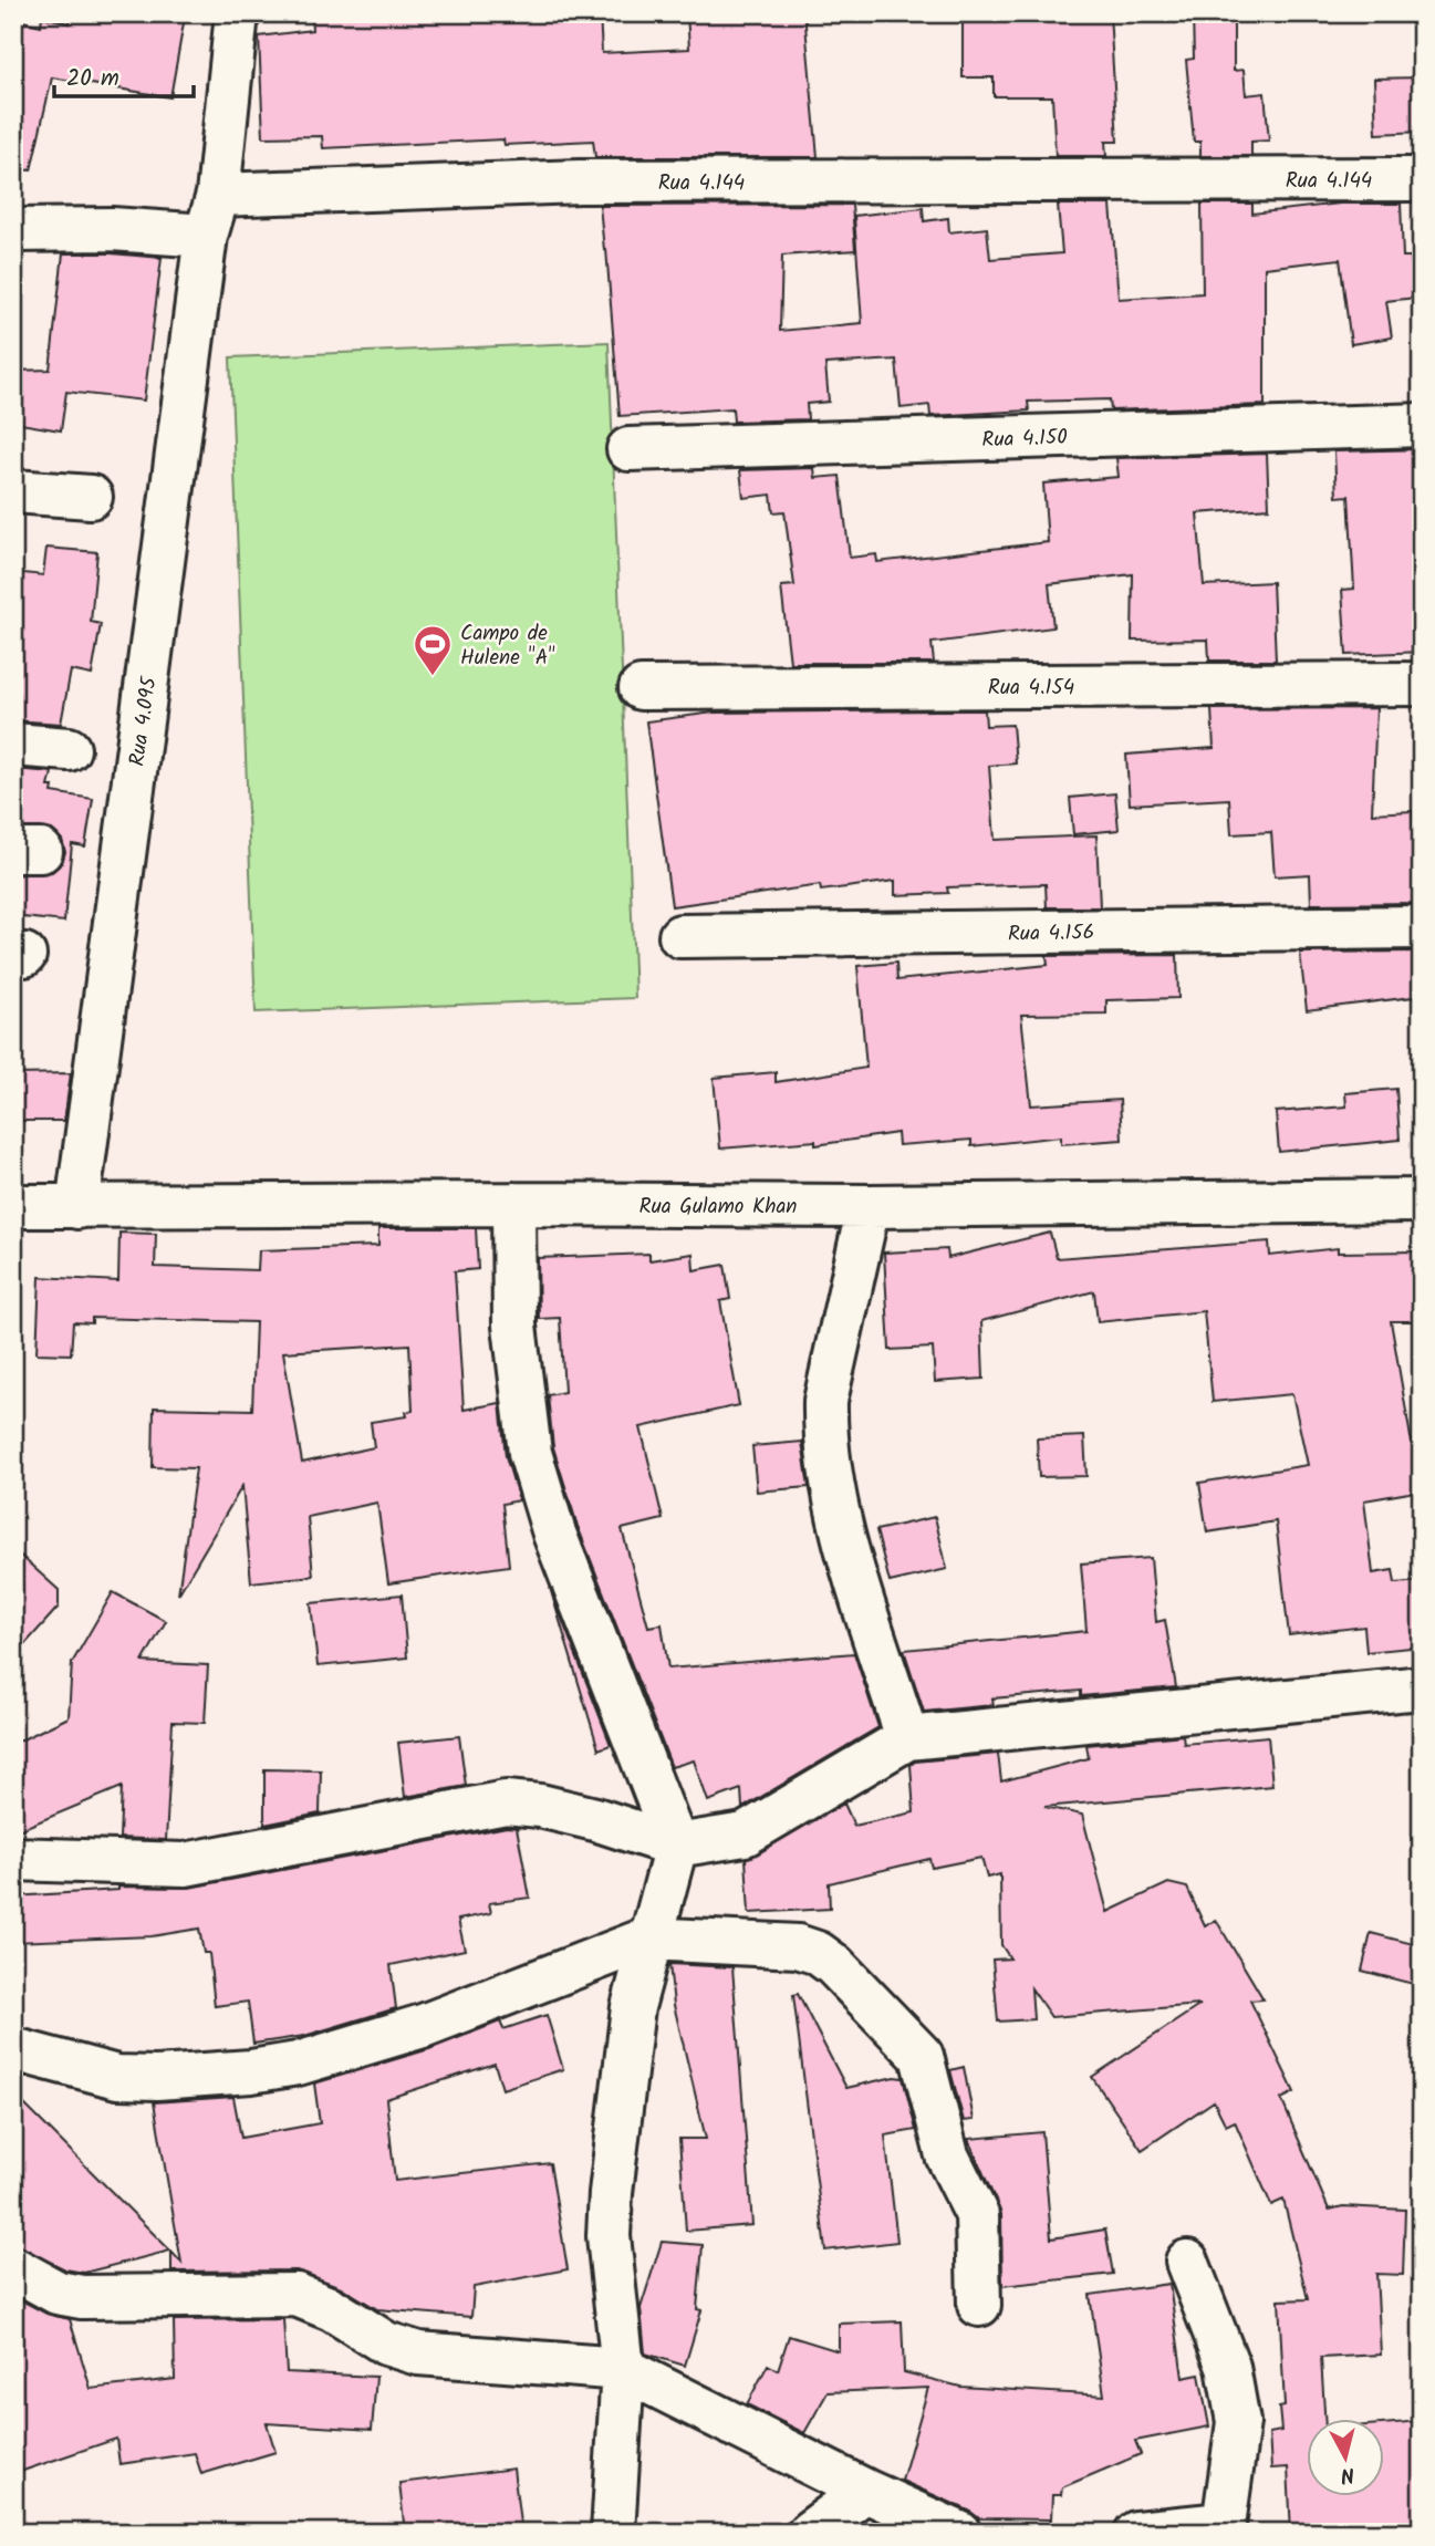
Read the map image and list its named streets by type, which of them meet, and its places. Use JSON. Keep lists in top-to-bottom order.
{
  "streets": {
    "street": [
      "Rua 4.144",
      "Rua 4.150",
      "Rua 4.154",
      "Rua 4.095",
      "Rua 4.156",
      "Rua Gulamo Khan"
    ]
  },
  "crossings": [
    ["Rua 4.095", "Rua Gulamo Khan"]
  ],
  "places": {
    "sports": ["Campo de Hulene \"A\""]
  },
  "scale_bar": "20 m",
  "north": "bottom"
}
